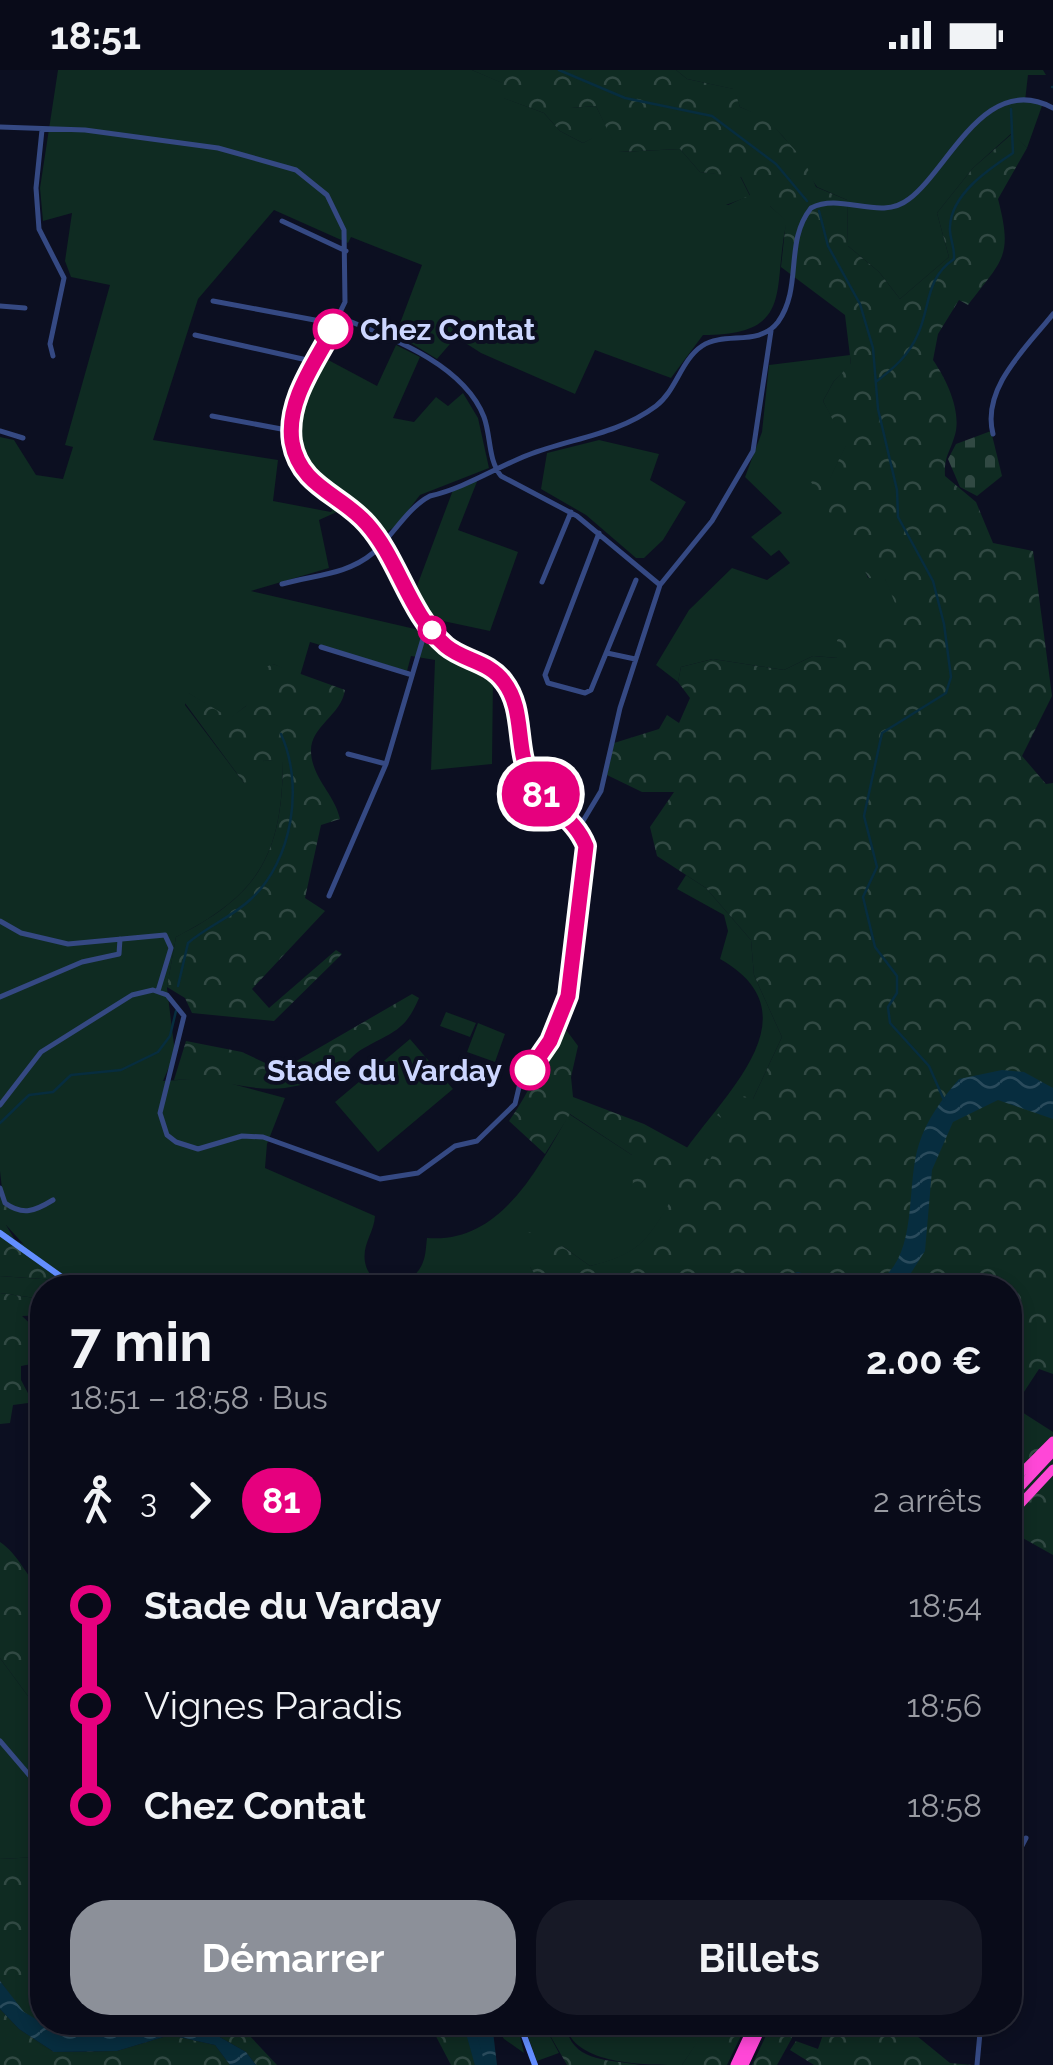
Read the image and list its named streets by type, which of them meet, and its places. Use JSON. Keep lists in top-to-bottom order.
{
  "places": ["Chez Contat", "Stade du Varday"],
  "lines": ["bus line 81"],
  "page": {
    "status": "18:51",
    "on_map": "81",
    "heading": ["7 min", "18:51 – 18:58 · Bus", "2.00 €"],
    "legs": ["3", "81", "2 arrêts"],
    "list": [
      {
        "name": "Stade du Varday",
        "value": "18:54"
      },
      {
        "name": "Vignes Paradis",
        "value": "18:56"
      },
      {
        "name": "Chez Contat",
        "value": "18:58"
      }
    ],
    "buttons": ["Démarrer", "Billets"]
  }
}
